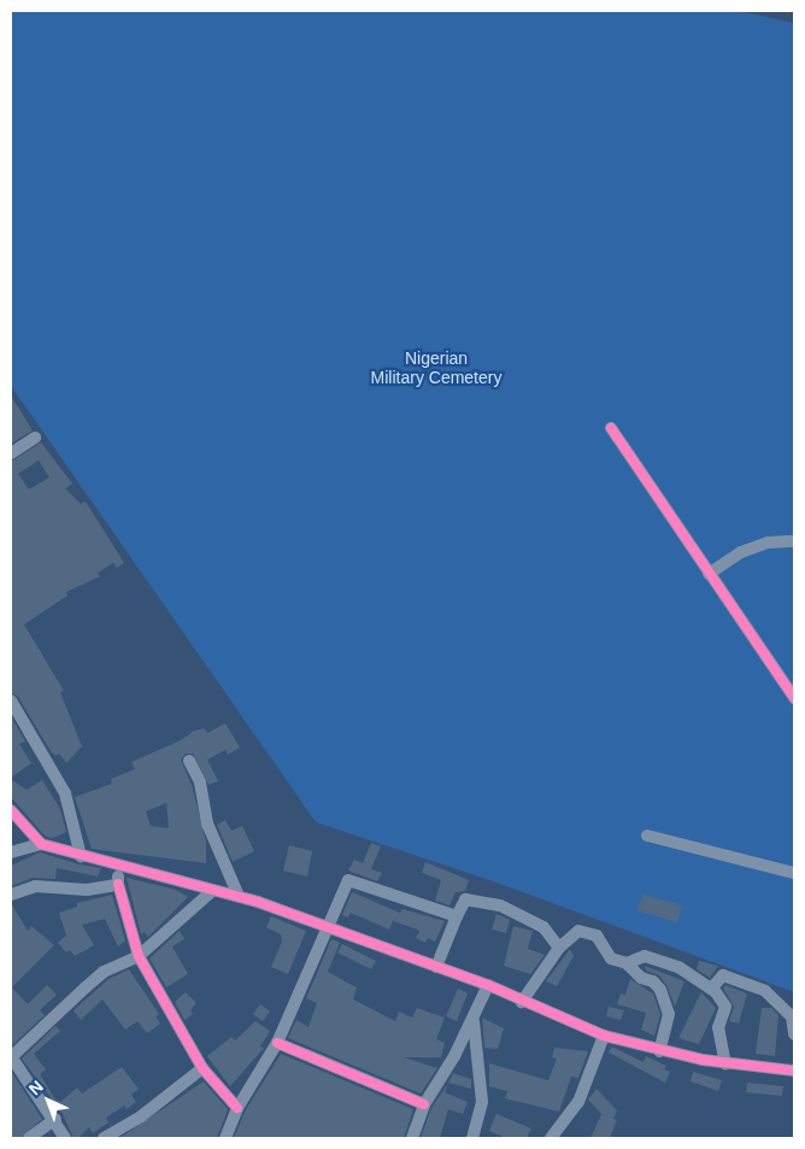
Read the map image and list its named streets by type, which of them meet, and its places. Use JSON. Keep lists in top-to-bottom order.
{
  "parks": ["Nigerian Military Cemetery"],
  "north": "top left"
}
